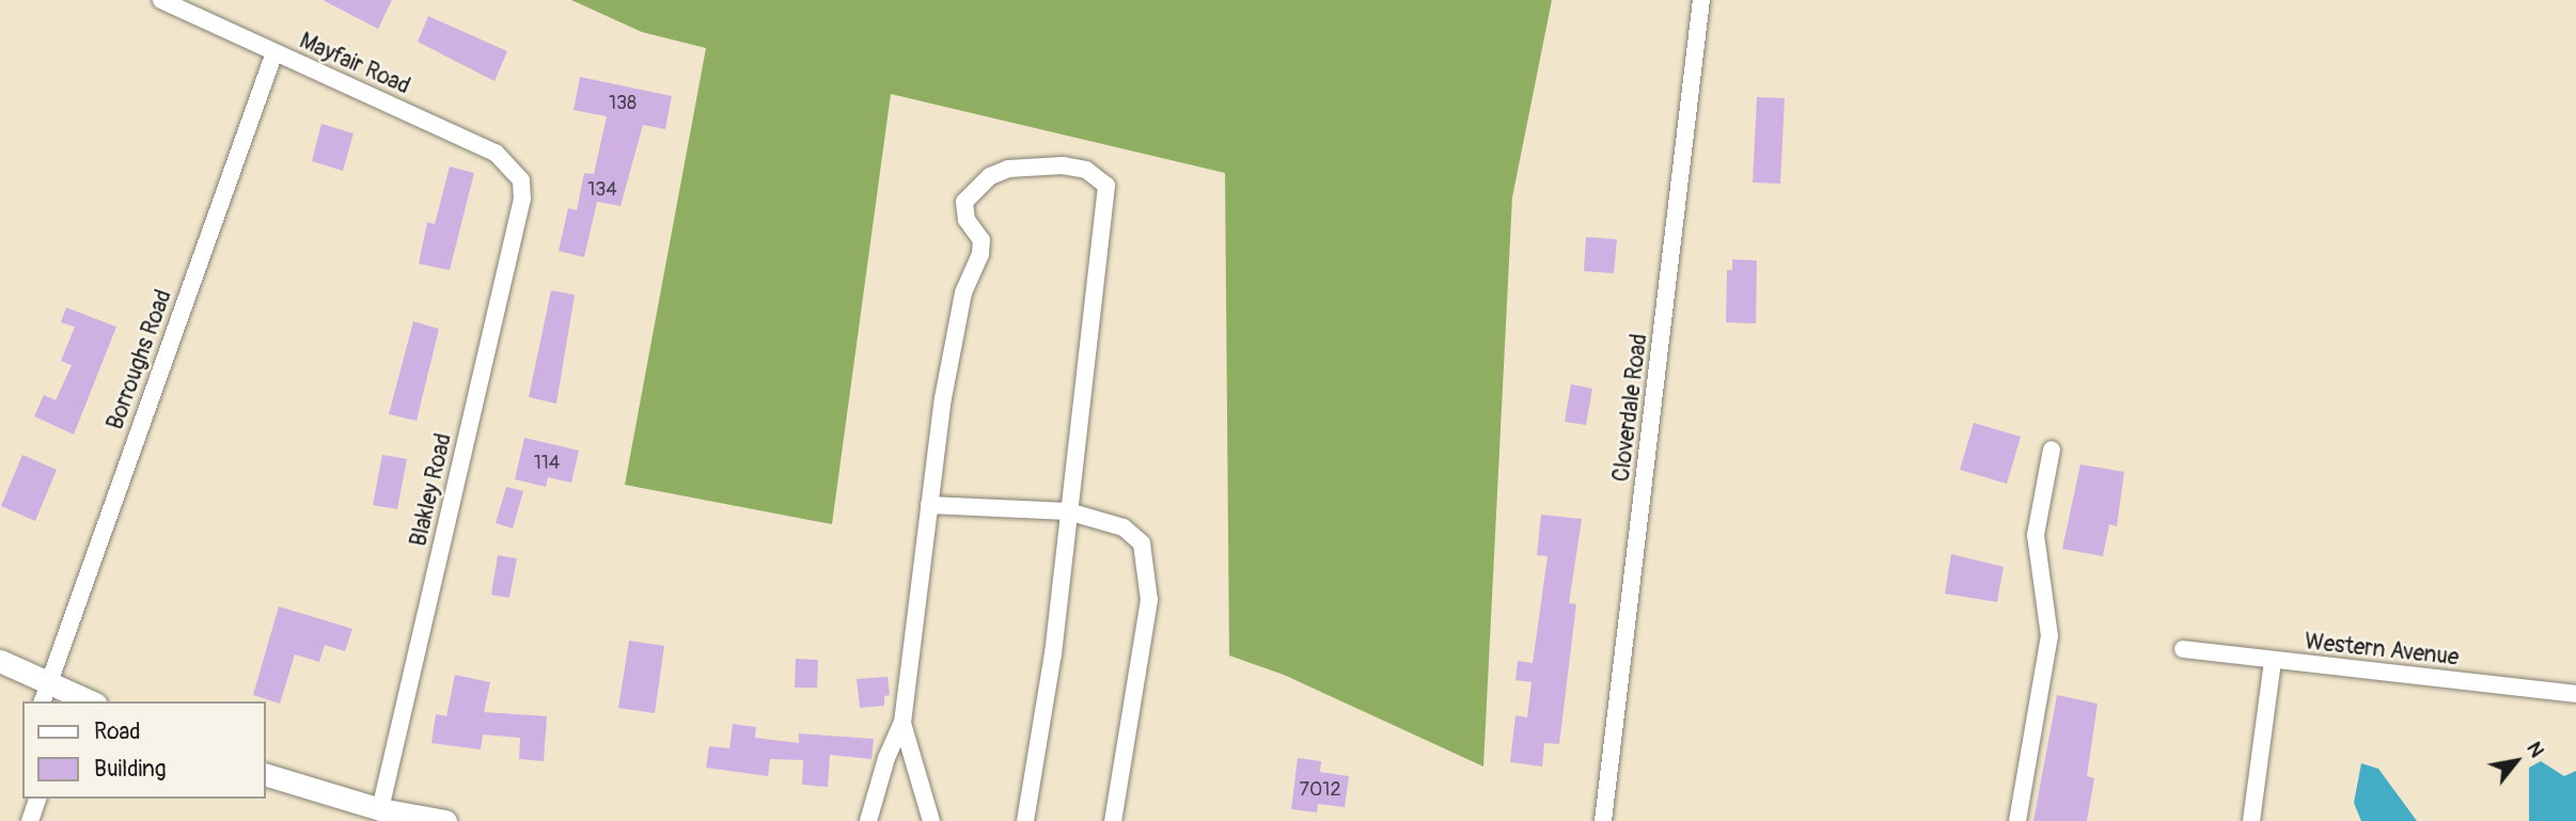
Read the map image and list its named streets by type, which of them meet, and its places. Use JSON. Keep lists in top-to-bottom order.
{
  "streets": {
    "street": [
      "Mayfair Road",
      "Borroughs Road",
      "Cloverdale Road",
      "Blakley Road",
      "Western Avenue"
    ]
  },
  "crossings": [
    ["Mayfair Road", "Borroughs Road"],
    ["Mayfair Road", "Blakley Road"]
  ],
  "house_numbers": [
    "138",
    "134",
    "114",
    "7012"
  ],
  "legend": ["Road", "Building"],
  "north": "top right"
}
